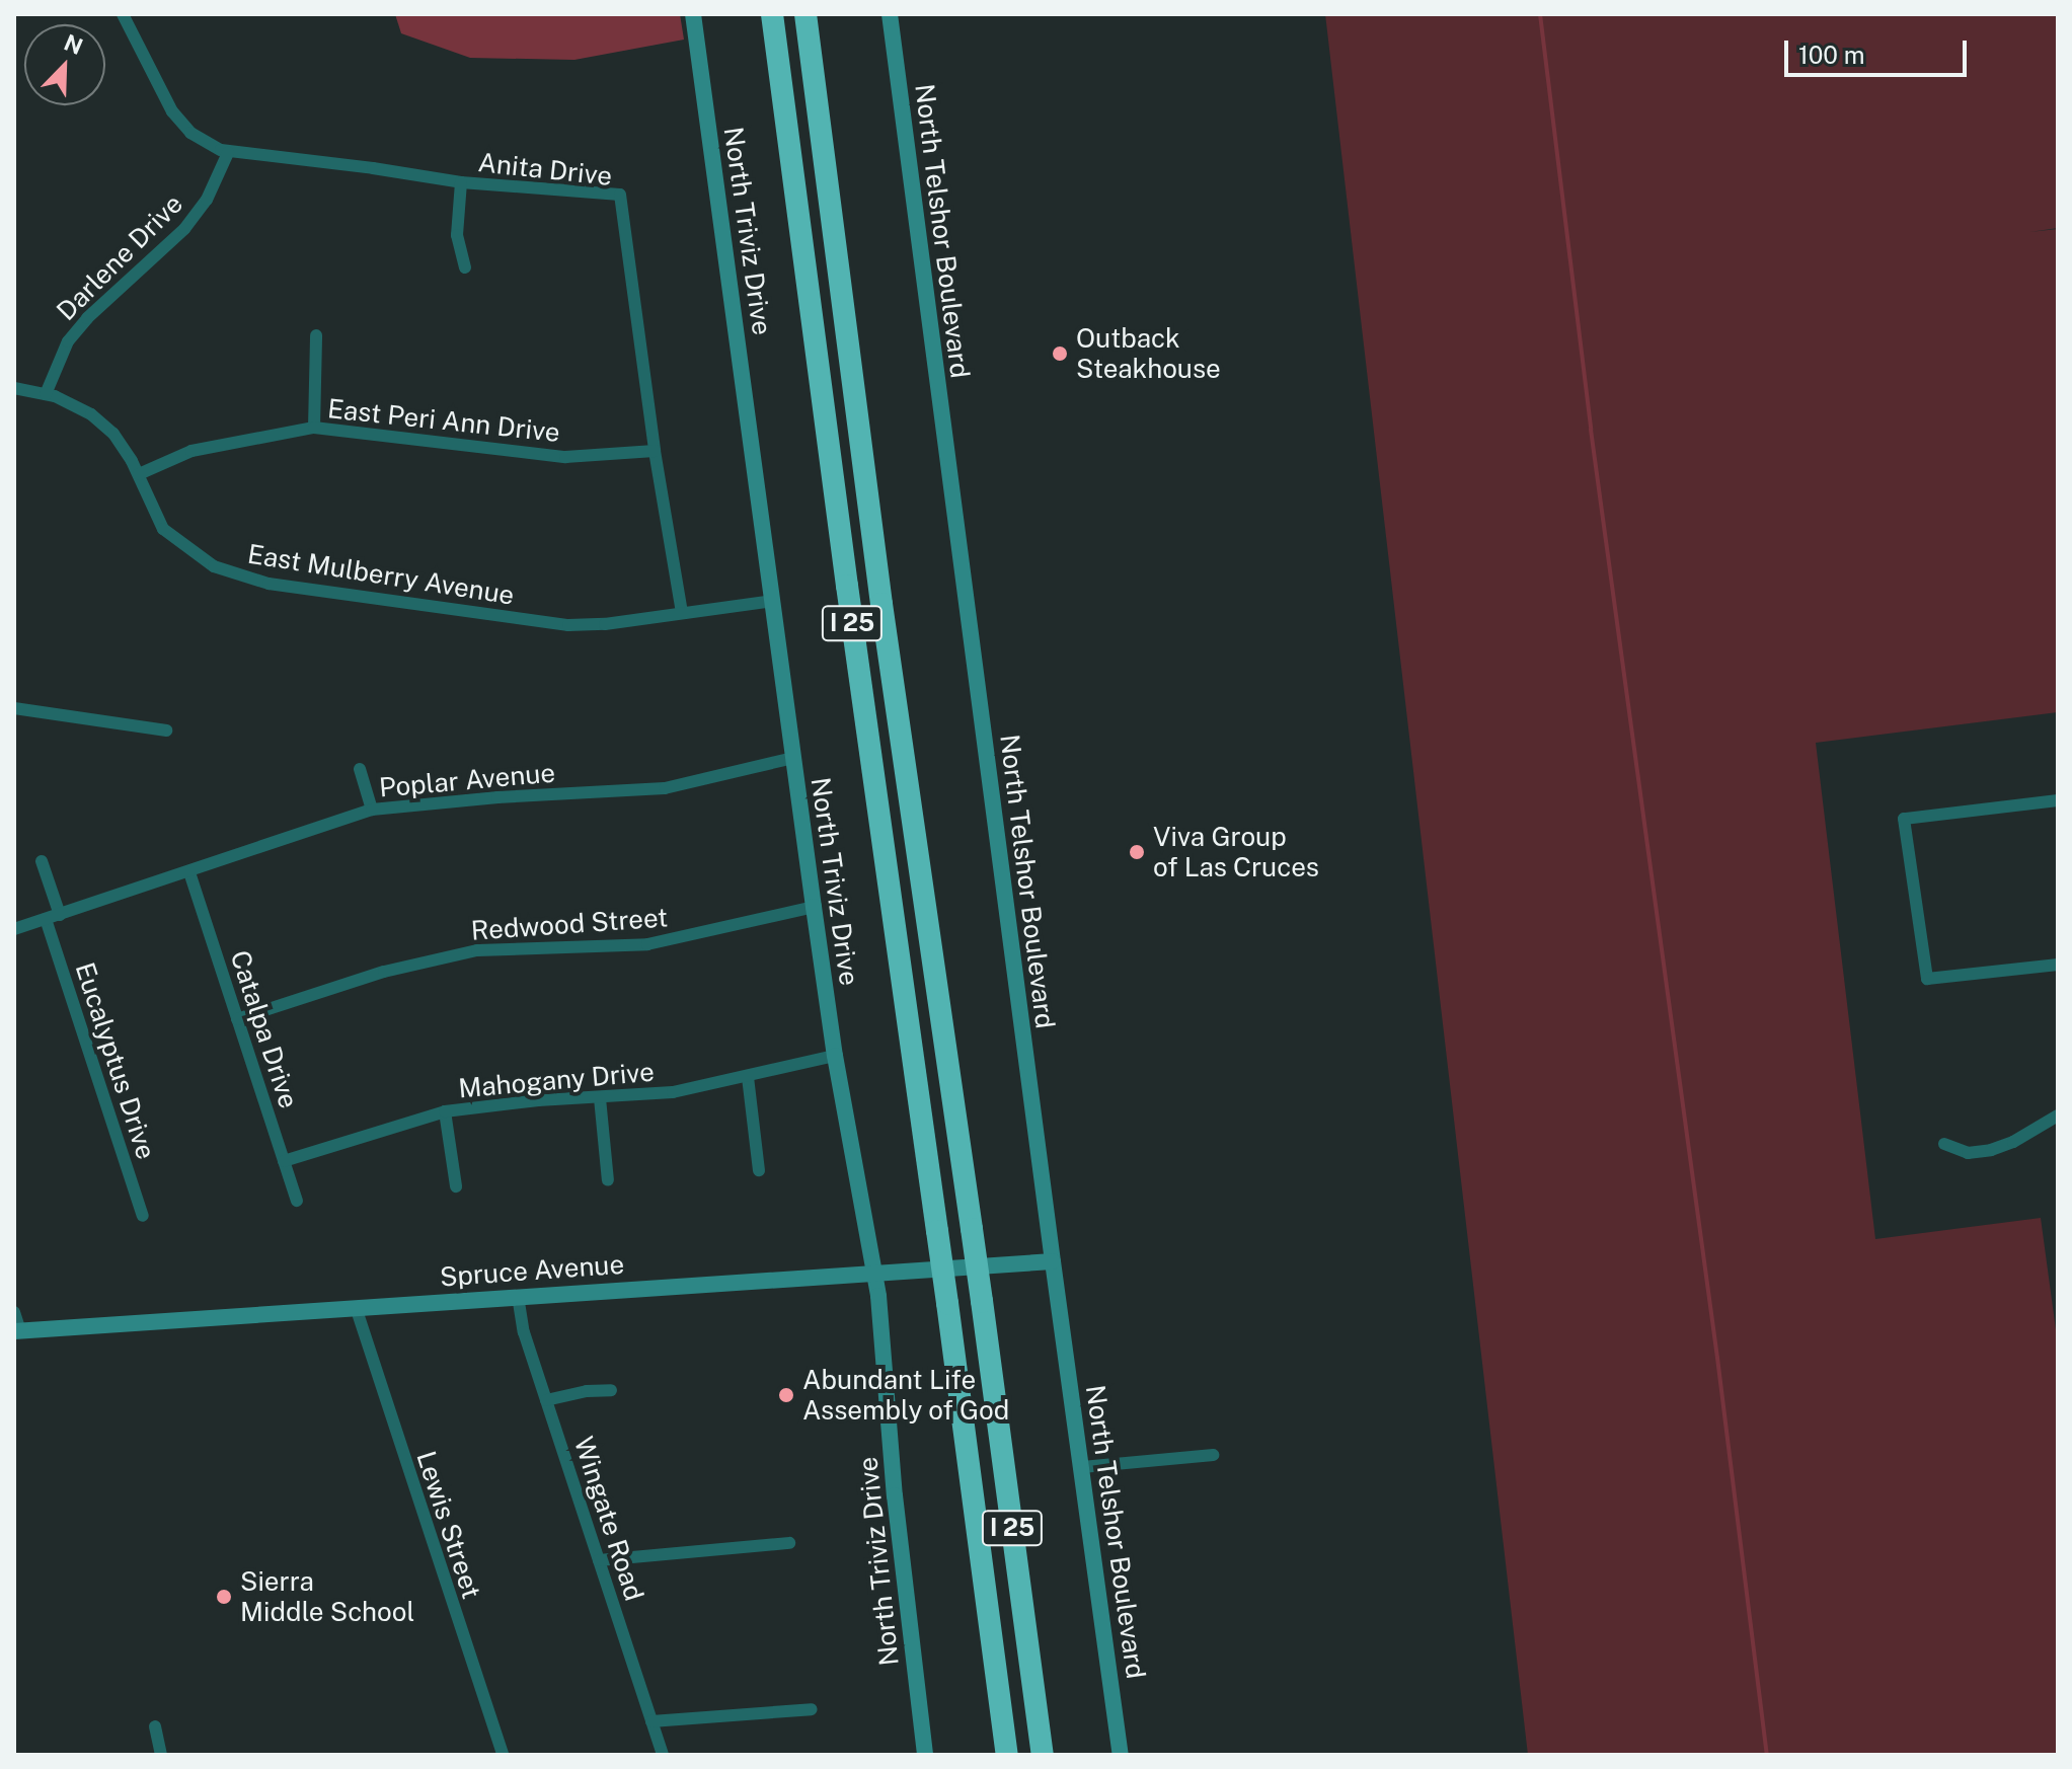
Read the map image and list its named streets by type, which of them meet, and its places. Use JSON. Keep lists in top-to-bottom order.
{
  "streets": {
    "highway": ["I 25"],
    "main road": ["North Triviz Drive", "North Telshor Boulevard", "Spruce Avenue"],
    "street": [
      "Anita Drive",
      "Darlene Drive",
      "East Peri Ann Drive",
      "East Mulberry Avenue",
      "Poplar Avenue",
      "Redwood Street",
      "Catalpa Drive",
      "Eucalyptus Drive",
      "Mahogany Drive",
      "Wingate Road",
      "Lewis Street"
    ]
  },
  "crossings": [
    ["Anita Drive", "Darlene Drive"],
    ["Anita Drive", "East Peri Ann Drive"],
    ["Anita Drive", "East Mulberry Avenue"],
    ["North Triviz Drive", "East Mulberry Avenue"],
    ["North Triviz Drive", "Poplar Avenue"],
    ["North Triviz Drive", "Redwood Street"],
    ["North Triviz Drive", "Mahogany Drive"],
    ["North Triviz Drive", "Spruce Avenue"],
    ["North Telshor Boulevard", "Spruce Avenue"],
    ["Darlene Drive", "East Mulberry Avenue"],
    ["East Peri Ann Drive", "East Mulberry Avenue"],
    ["Poplar Avenue", "Catalpa Drive"],
    ["Poplar Avenue", "Eucalyptus Drive"],
    ["Redwood Street", "Catalpa Drive"],
    ["Catalpa Drive", "Mahogany Drive"],
    ["Spruce Avenue", "Wingate Road"],
    ["Spruce Avenue", "Lewis Street"]
  ],
  "places": [
    "Outback Steakhouse",
    "Viva Group of Las Cruces",
    "Abundant Life Assembly of God",
    "Sierra Middle School"
  ],
  "scale_bar": "100 m",
  "north": "top right"
}
